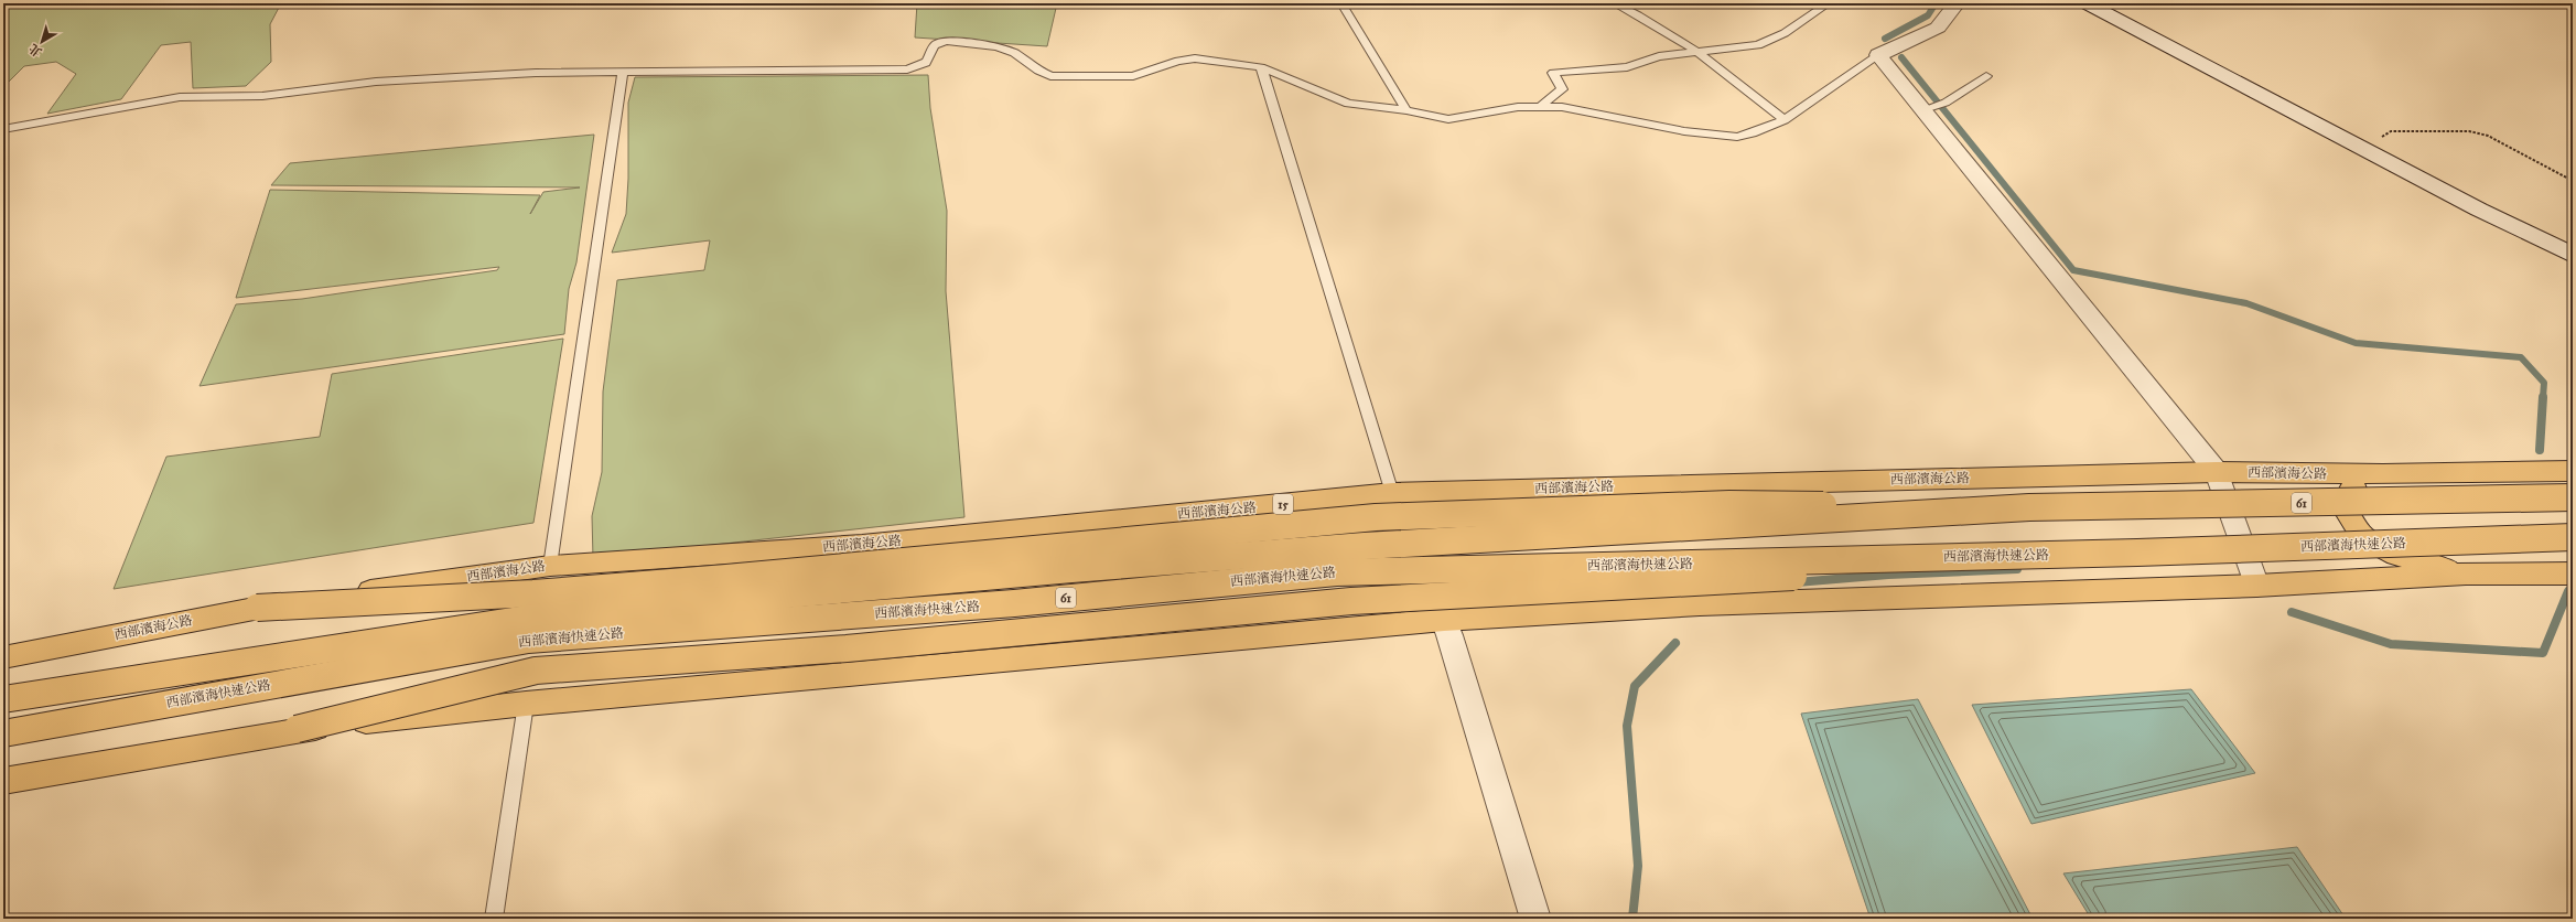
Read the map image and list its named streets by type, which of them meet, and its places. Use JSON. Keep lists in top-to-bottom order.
{
  "streets": {
    "main road": [
      "西部濱海公路",
      "61",
      "15",
      "西部濱海快速公路"
    ]
  },
  "north": "bottom left"
}
